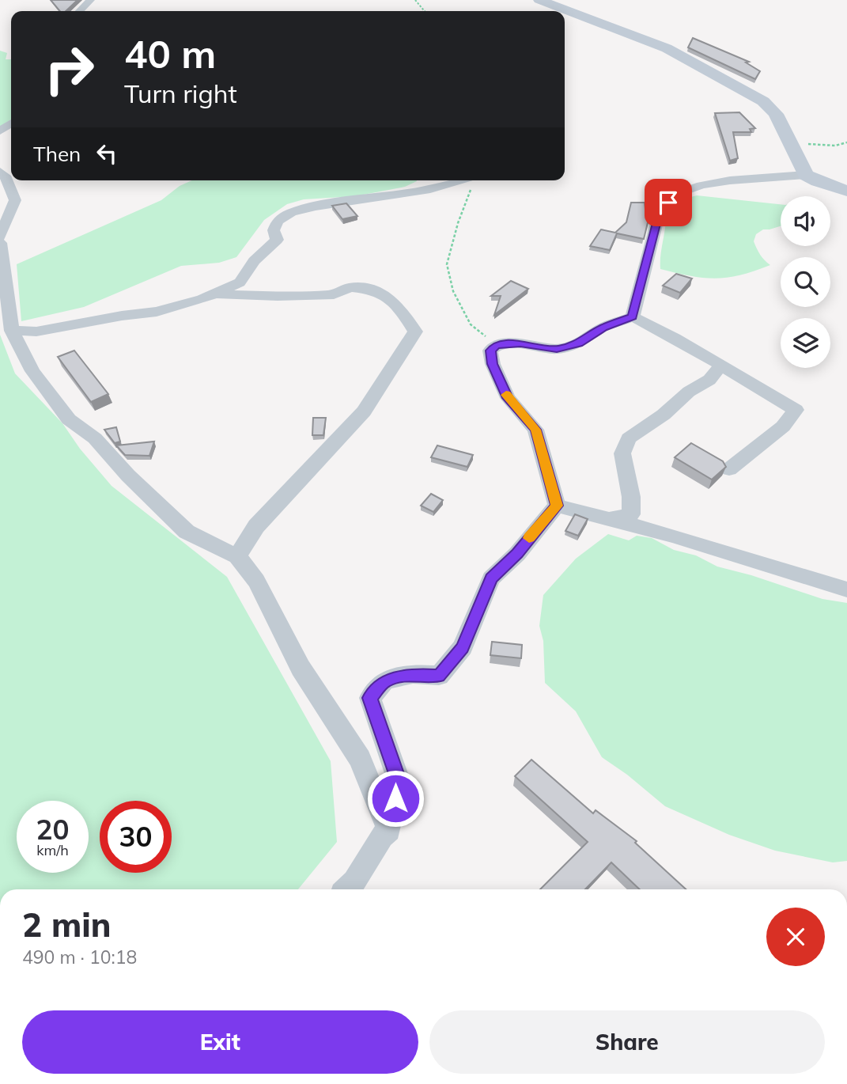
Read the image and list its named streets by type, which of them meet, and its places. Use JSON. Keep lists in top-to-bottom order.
{
  "page": {
    "turn": ["40 m", "Turn right"],
    "then": "Then",
    "speed": "20 km/h",
    "limit": "30",
    "heading": ["2 min", "490 m · 10:18"],
    "buttons": ["Exit", "Share"]
  }
}
